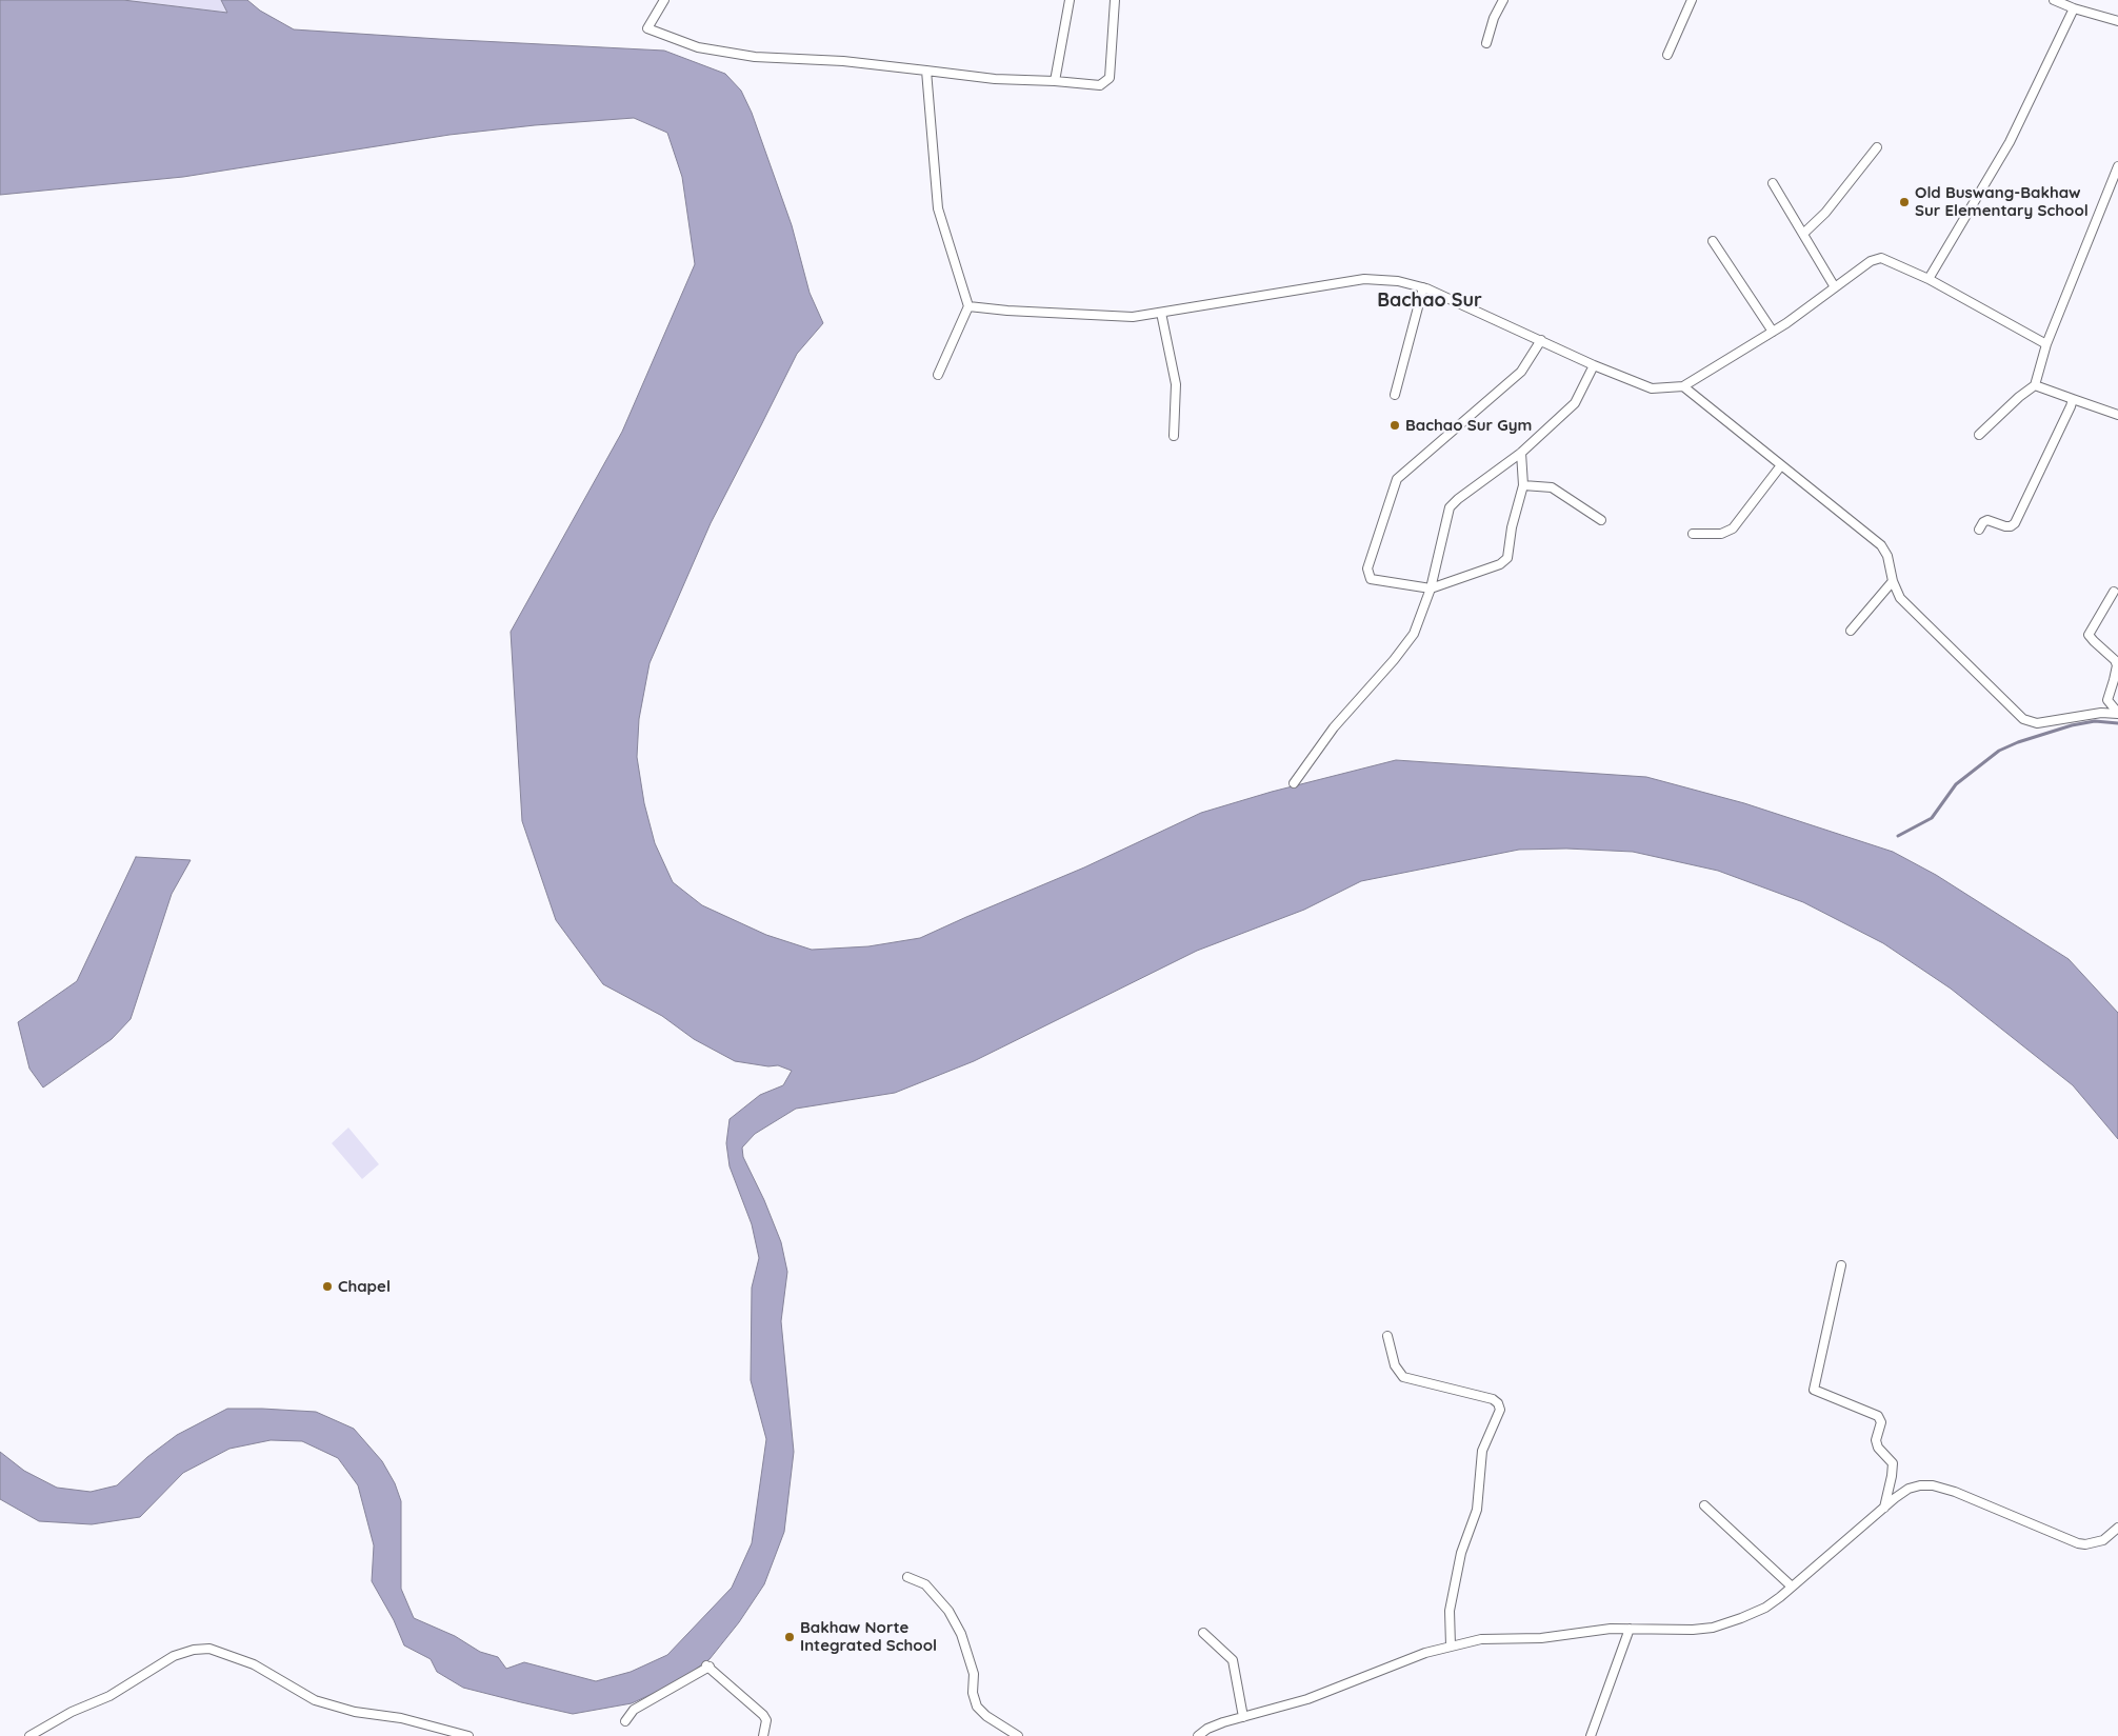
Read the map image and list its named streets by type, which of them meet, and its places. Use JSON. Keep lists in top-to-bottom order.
{
  "districts": ["Bachao Sur"],
  "places": [
    "Old Buswang-Bakhaw Sur Elementary School",
    "Bachao Sur Gym",
    "Chapel",
    "Bakhaw Norte Integrated School"
  ]
}
